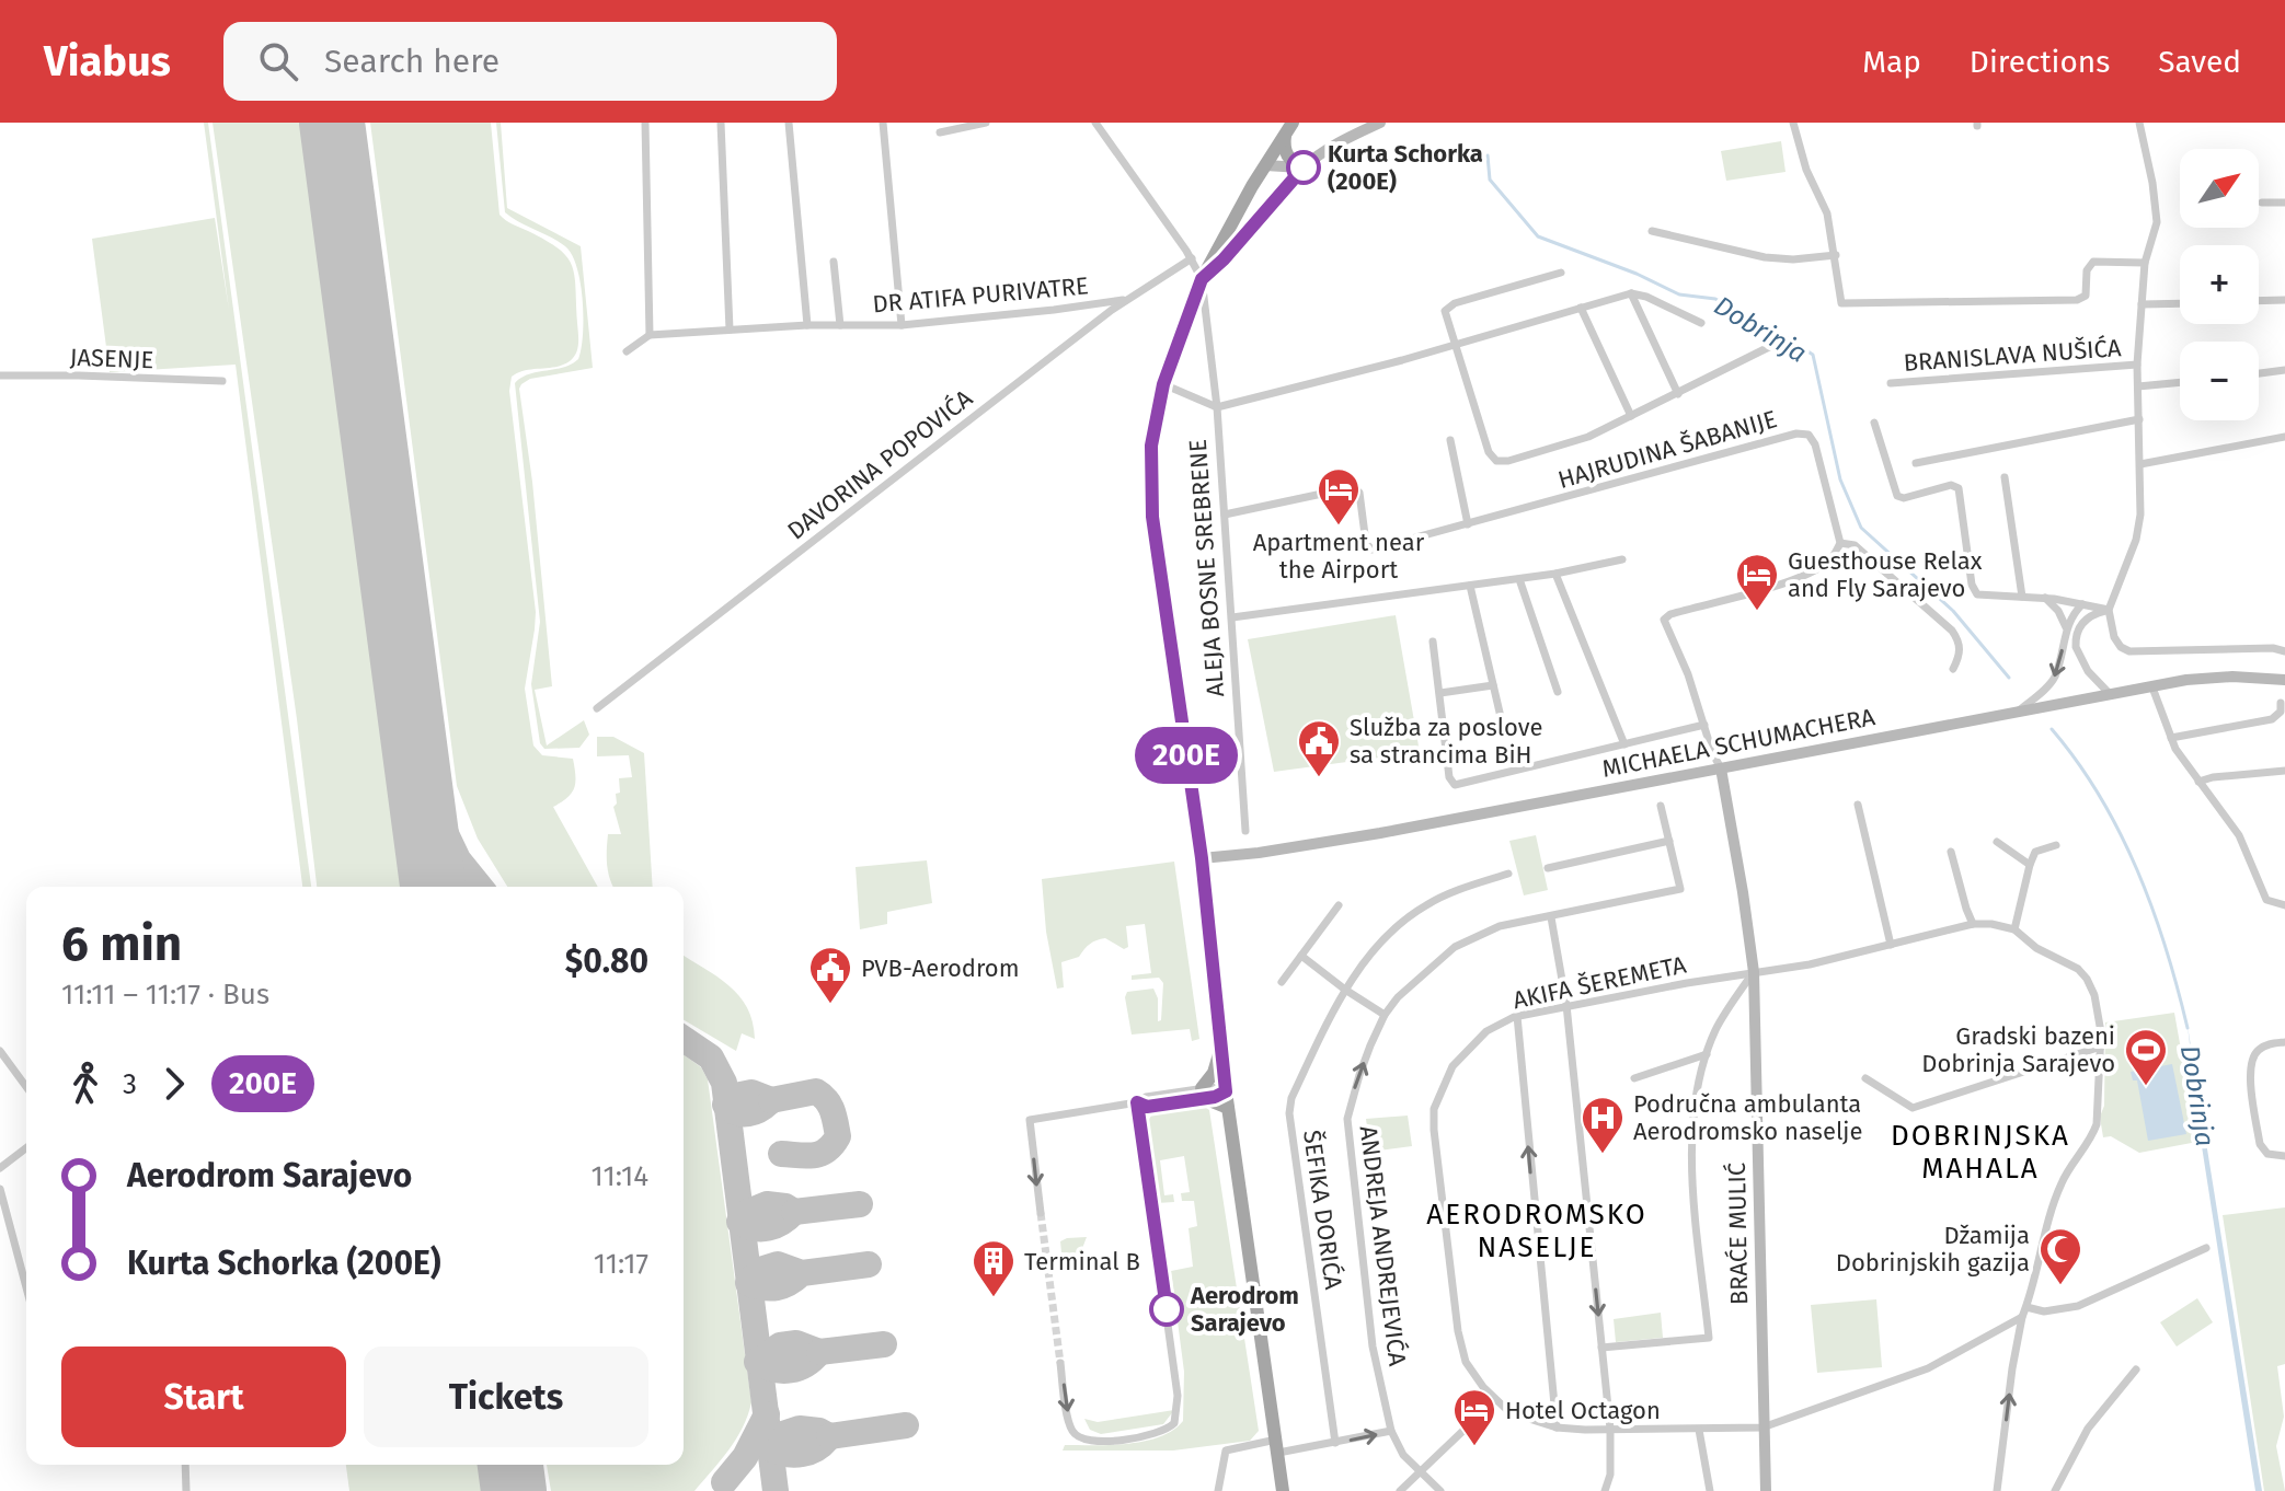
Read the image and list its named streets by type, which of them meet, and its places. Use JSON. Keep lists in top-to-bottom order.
{
  "streets": {
    "main road": ["MICHAELA SCHUMACHERA", "BRAĆE MULIĆ"],
    "street": [
      "DR ATIFA PURIVATRE",
      "BRANISLAVA NUŠIĆA",
      "JASENJE",
      "HAJRUDINA ŠABANIJE",
      "DAVORINA POPOVIĆA",
      "ALEJA BOSNE SREBRENE",
      "AKIFA ŠEREMETA",
      "ŠEFIKA DORIĆA",
      "ANDREJA ANDREJEVIĆA"
    ]
  },
  "crossings": [
    ["DR ATIFA PURIVATRE", "DAVORINA POPOVIĆA"],
    ["HAJRUDINA ŠABANIJE", "ALEJA BOSNE SREBRENE"],
    ["DAVORINA POPOVIĆA", "ALEJA BOSNE SREBRENE"],
    ["MICHAELA SCHUMACHERA", "BRAĆE MULIĆ"],
    ["AKIFA ŠEREMETA", "BRAĆE MULIĆ"]
  ],
  "one_way": ["ANDREJA ANDREJEVIĆA"],
  "districts": ["DOBRINJSKA MAHALA", "AERODROMSKO NASELJE"],
  "water": ["Dobrinja"],
  "places": {
    "other": ["Kurta Schorka (200E)", "Aerodrom Sarajevo"],
    "hotel": ["Apartment near the Airport", "Guesthouse Relax and Fly Sarajevo", "Hotel Octagon"],
    "public building": ["Služba za poslove sa strancima BiH", "PVB-Aerodrom"],
    "sports": ["Gradski bazeni Dobrinja Sarajevo"],
    "hospital": ["Područna ambulanta Aerodromsko naselje"],
    "mosque": ["Džamija Dobrinjskih gazija"],
    "building": ["Terminal B"]
  },
  "lines": ["bus line 200E"],
  "north": "top right",
  "page": {
    "header": "Viabus",
    "search": "Search here",
    "nav": ["Map", "Directions", "Saved"],
    "on_map": "200E",
    "map_buttons": ["+", "−"],
    "heading": ["6 min", "11:11 – 11:17 · Bus", "$0.80"],
    "legs": ["3", "200E"],
    "list": [
      {
        "name": "Aerodrom Sarajevo",
        "value": "11:14"
      },
      {
        "name": "Kurta Schorka (200E)",
        "value": "11:17"
      }
    ],
    "buttons": ["Start", "Tickets"]
  }
}
